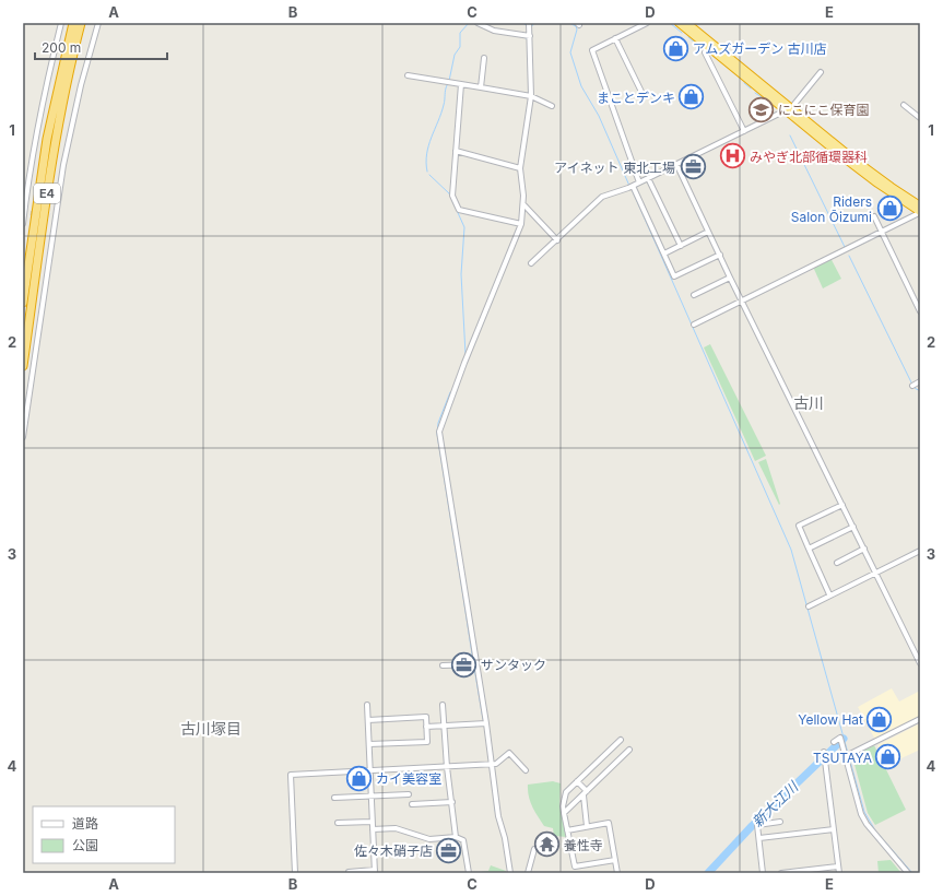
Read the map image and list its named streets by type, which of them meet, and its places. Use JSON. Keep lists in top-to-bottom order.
{
  "streets": {
    "highway": ["E4"]
  },
  "districts": ["古川", "古川塚目"],
  "water": ["新大江川"],
  "places": {
    "shop": [
      "アムズガーデン 古川店",
      "まことデンキ",
      "Riders Salon Ōizumi",
      "Yellow Hat",
      "TSUTAYA",
      "カイ美容室"
    ],
    "school or university": ["にこにこ保育園"],
    "hospital": ["みやぎ北部循環器科"],
    "office": ["アイネット 東北工場", "サンタック", "佐々木硝子店"],
    "temple": ["養性寺"]
  },
  "legend": ["道路", "公園"],
  "scale_bar": "200 m",
  "grid": {
    "columns": [
      "A",
      "B",
      "C",
      "D",
      "E"
    ],
    "rows": [
      "1",
      "2",
      "3",
      "4"
    ]
  }
}
